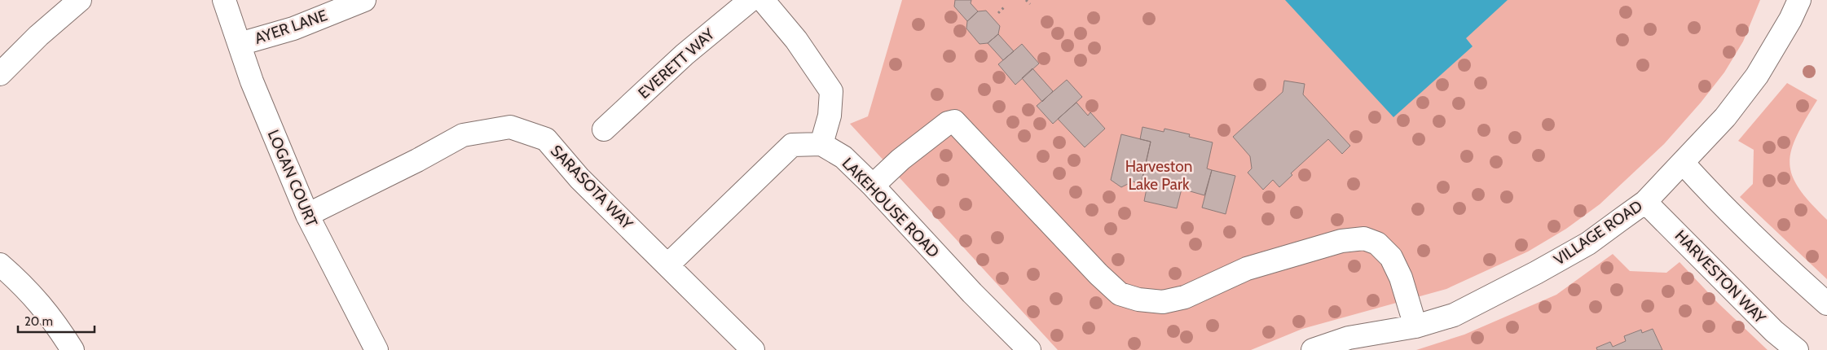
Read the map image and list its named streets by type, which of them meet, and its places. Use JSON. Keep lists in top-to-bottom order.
{
  "streets": {
    "street": [
      "AYER LANE",
      "EVERETT WAY",
      "LOGAN COURT",
      "SARASOTA WAY",
      "LAKEHOUSE ROAD",
      "VILLAGE ROAD",
      "HARVESTON WAY"
    ]
  },
  "crossings": [
    ["AYER LANE", "LOGAN COURT"],
    ["LOGAN COURT", "SARASOTA WAY"],
    ["VILLAGE ROAD", "HARVESTON WAY"]
  ],
  "parks": ["Harveston Lake Park"],
  "scale_bar": "20 m"
}
